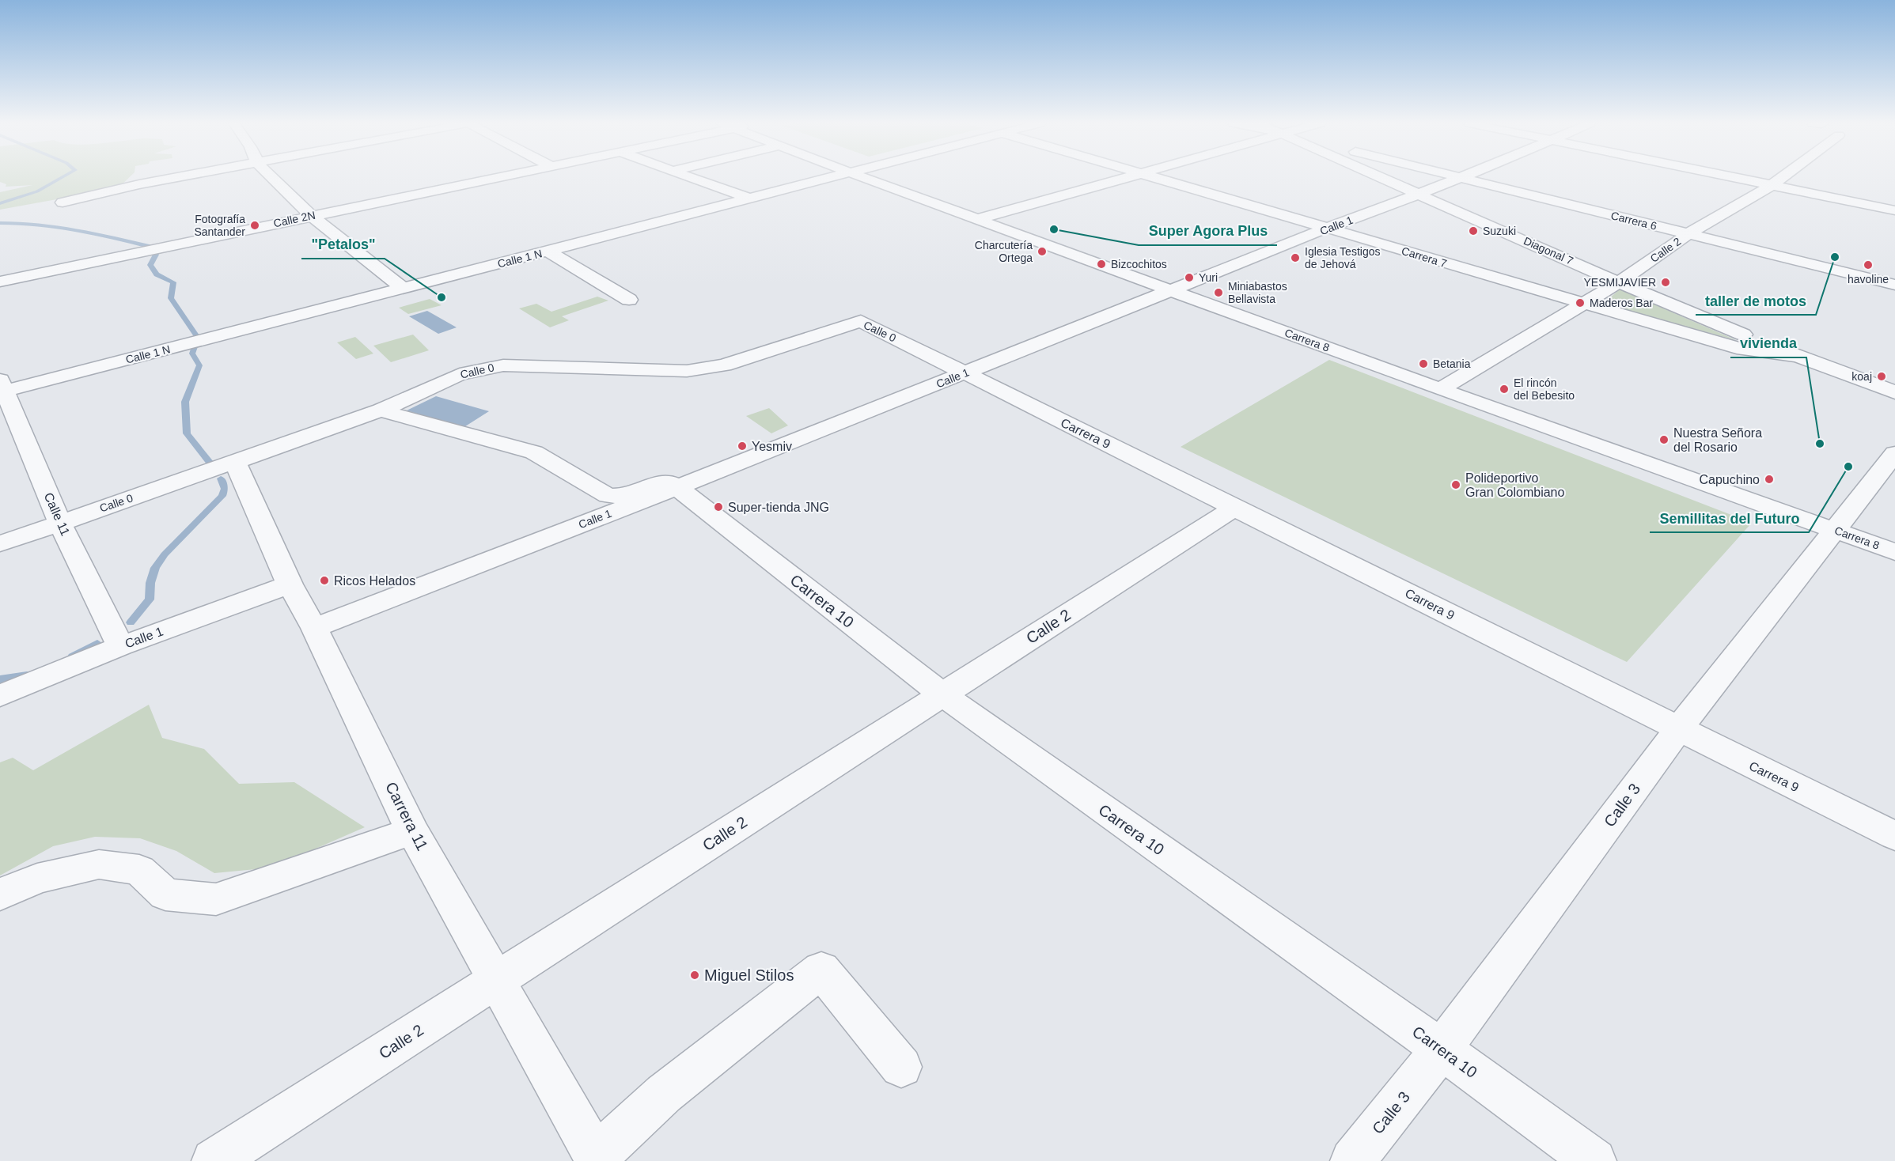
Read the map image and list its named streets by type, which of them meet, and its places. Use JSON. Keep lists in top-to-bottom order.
{
  "streets": {
    "street": [
      "Calle 2N",
      "Carrera 6",
      "Calle 1",
      "Calle 2",
      "Diagonal 7",
      "Carrera 7",
      "Calle 1 N",
      "Calle 0",
      "Carrera 8",
      "Carrera 9",
      "Calle 11",
      "Carrera 10",
      "Calle 3",
      "Carrera 11"
    ]
  },
  "crossings": [
    ["Carrera 6", "Calle 1"],
    ["Carrera 6", "Calle 2"],
    ["Calle 1", "Diagonal 7"],
    ["Calle 1", "Carrera 7"],
    ["Calle 1", "Calle 0"],
    ["Calle 1", "Carrera 8"],
    ["Calle 1", "Carrera 9"],
    ["Calle 1", "Calle 11"],
    ["Calle 1", "Carrera 10"],
    ["Calle 1", "Carrera 11"],
    ["Calle 2", "Diagonal 7"],
    ["Calle 2", "Carrera 7"],
    ["Calle 2", "Carrera 8"],
    ["Calle 2", "Carrera 9"],
    ["Calle 2", "Carrera 10"],
    ["Calle 2", "Carrera 11"],
    ["Diagonal 7", "Carrera 7"],
    ["Calle 1 N", "Calle 11"],
    ["Calle 0", "Carrera 9"],
    ["Calle 0", "Calle 11"],
    ["Calle 0", "Carrera 11"],
    ["Carrera 8", "Calle 3"],
    ["Carrera 9", "Calle 3"],
    ["Carrera 10", "Calle 3"]
  ],
  "places": [
    "Fotografía Santander",
    "Super Agora Plus",
    "Suzuki",
    "Charcutería Ortega",
    "taller de motos",
    "Iglesia Testigos de Jehová",
    "Bizcochitos",
    "havoline",
    "Yuri",
    "YESMIJAVIER",
    "Miniabastos Bellavista",
    "\"Petalos\"",
    "Maderos Bar",
    "Betania",
    "koaj",
    "El rincón del Bebesito",
    "Nuestra Señora del Rosario",
    "vivienda",
    "Yesmiv",
    "Semillitas del Futuro",
    "Capuchino",
    "Polideportivo Gran Colombiano",
    "Super-tienda JNG",
    "Ricos Helados",
    "Miguel Stilos"
  ]
}
